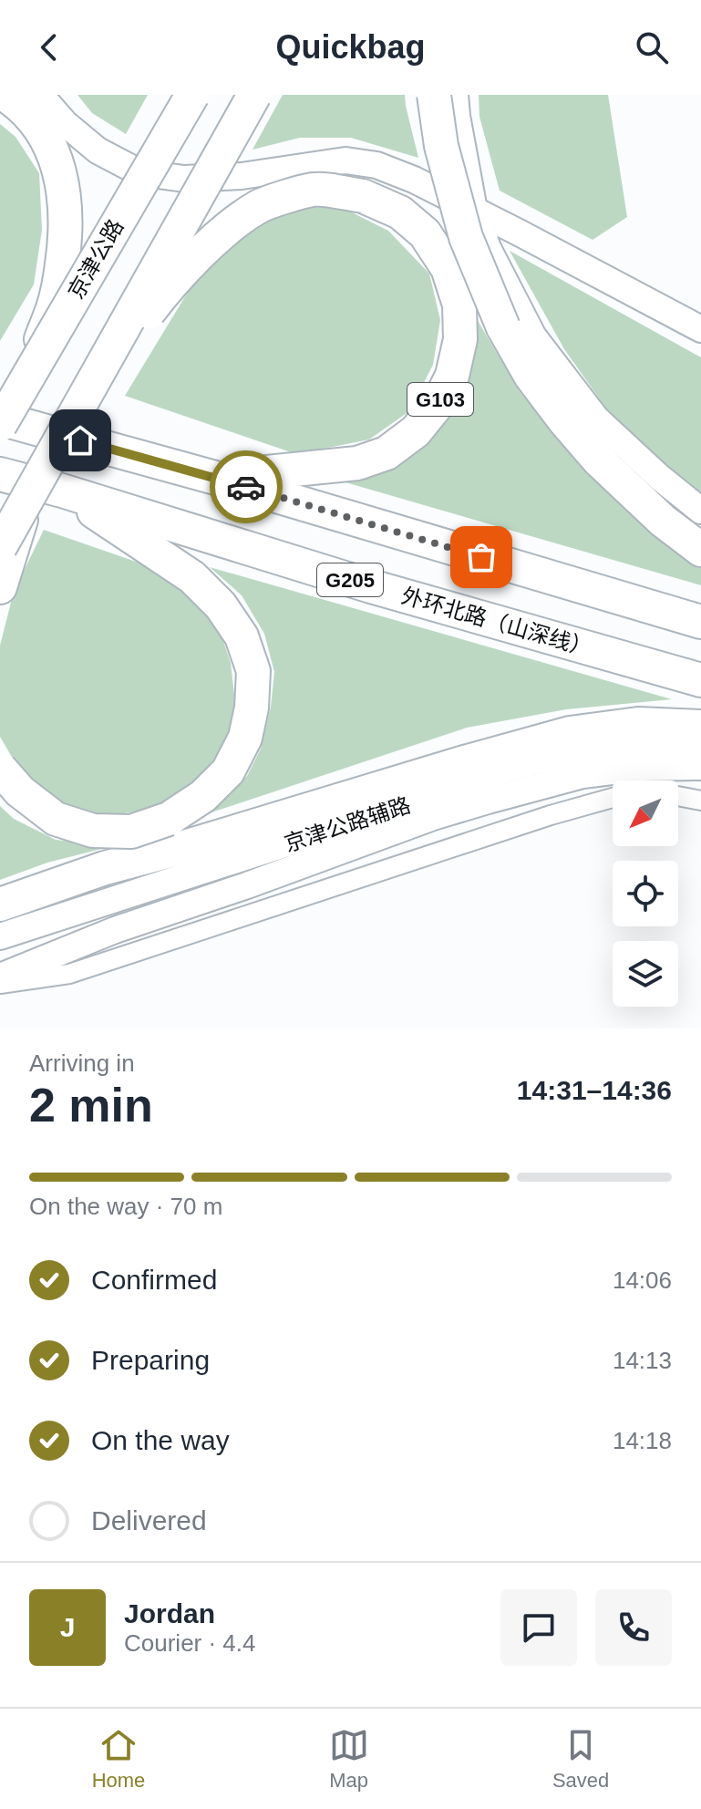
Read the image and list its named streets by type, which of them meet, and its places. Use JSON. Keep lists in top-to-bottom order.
{
  "streets": {
    "highway": [
      "京津公路",
      "G103",
      "G205",
      "外环北路（山深线）"
    ],
    "street": ["京津公路辅路"]
  },
  "north": "bottom left",
  "page": {
    "header": "Quickbag",
    "heading": ["2 min", "Arriving in", "14:31–14:36"],
    "panel": ["Jordan", "Courier · 4.4"],
    "bar": "On the way · 70 m",
    "list": [
      ["Confirmed", "14:06"],
      ["Preparing", "14:13"],
      ["On the way", "14:18"],
      "Delivered"
    ],
    "round": "J",
    "tabs": ["Home", "Map", "Saved"]
  }
}
